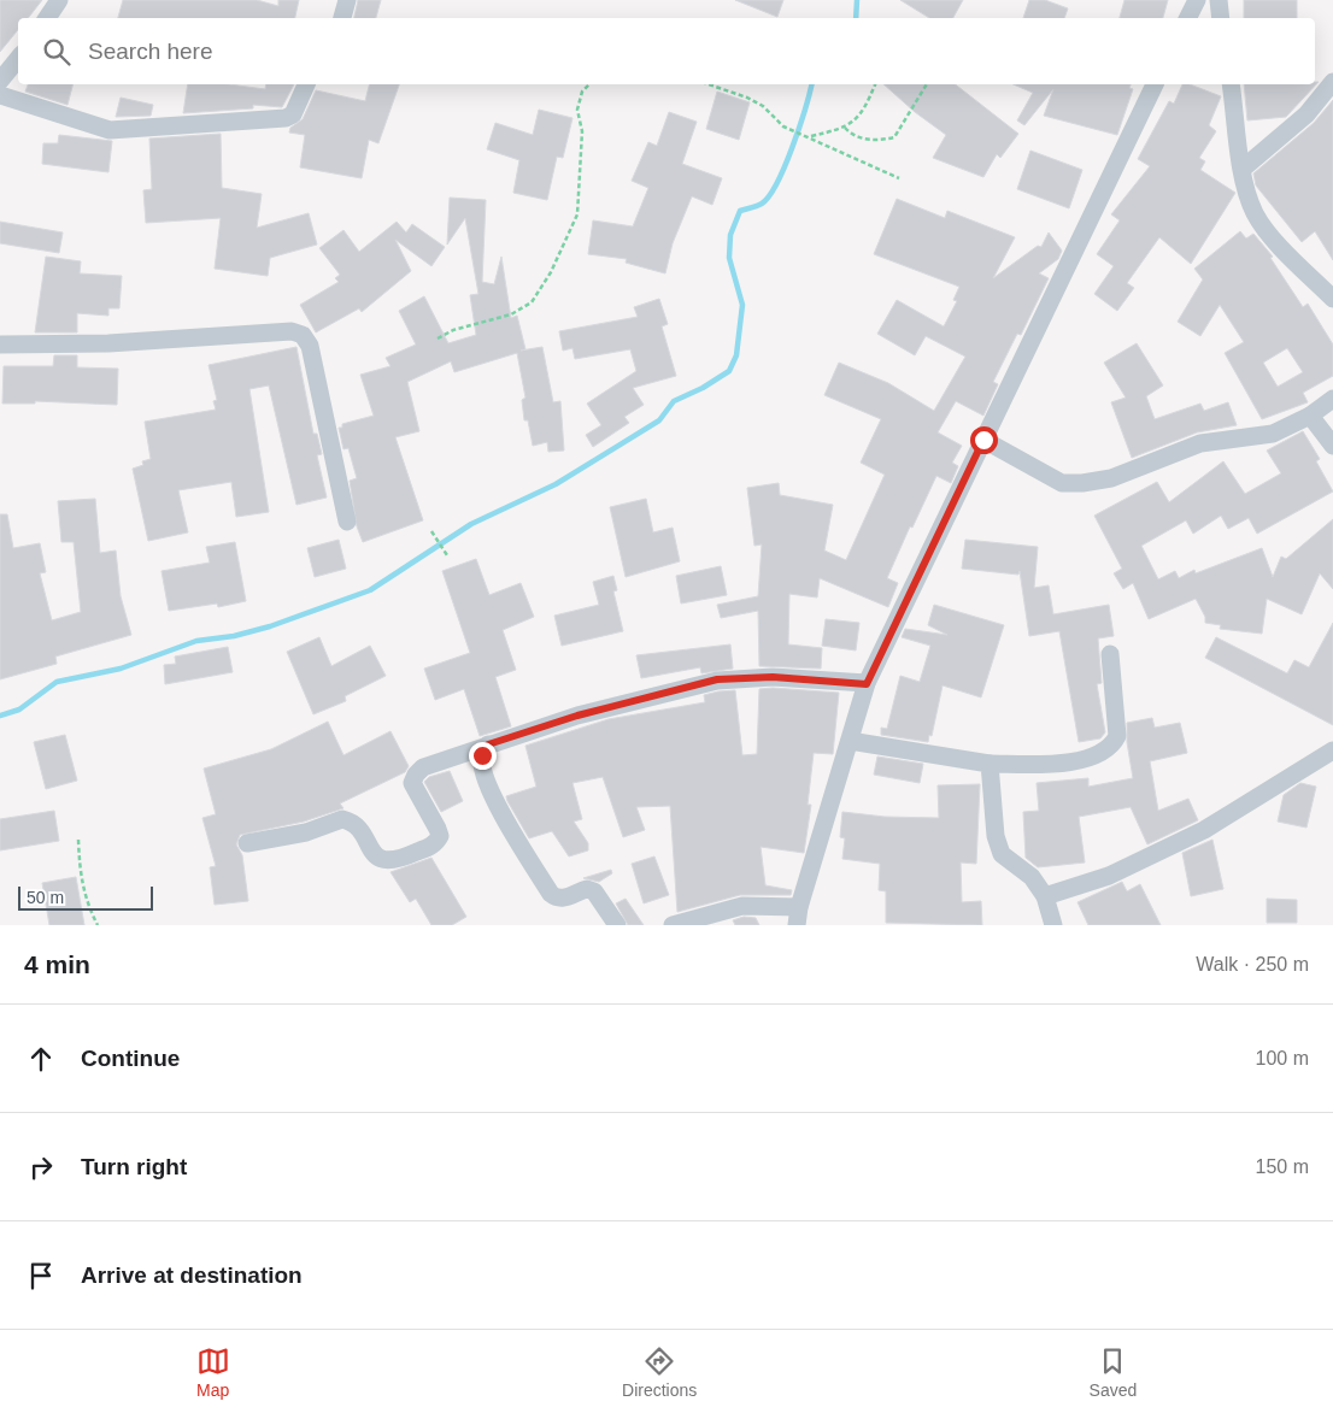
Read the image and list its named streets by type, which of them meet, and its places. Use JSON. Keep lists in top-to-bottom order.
{
  "scale_bar": "50 m",
  "page": {
    "search": "Search here",
    "scale": "50 m",
    "heading": ["4 min", "Walk · 250 m"],
    "list": [
      ["Continue", "100 m"],
      ["Turn right", "150 m"],
      "Arrive at destination"
    ],
    "nav": ["Map", "Directions", "Saved"]
  }
}
